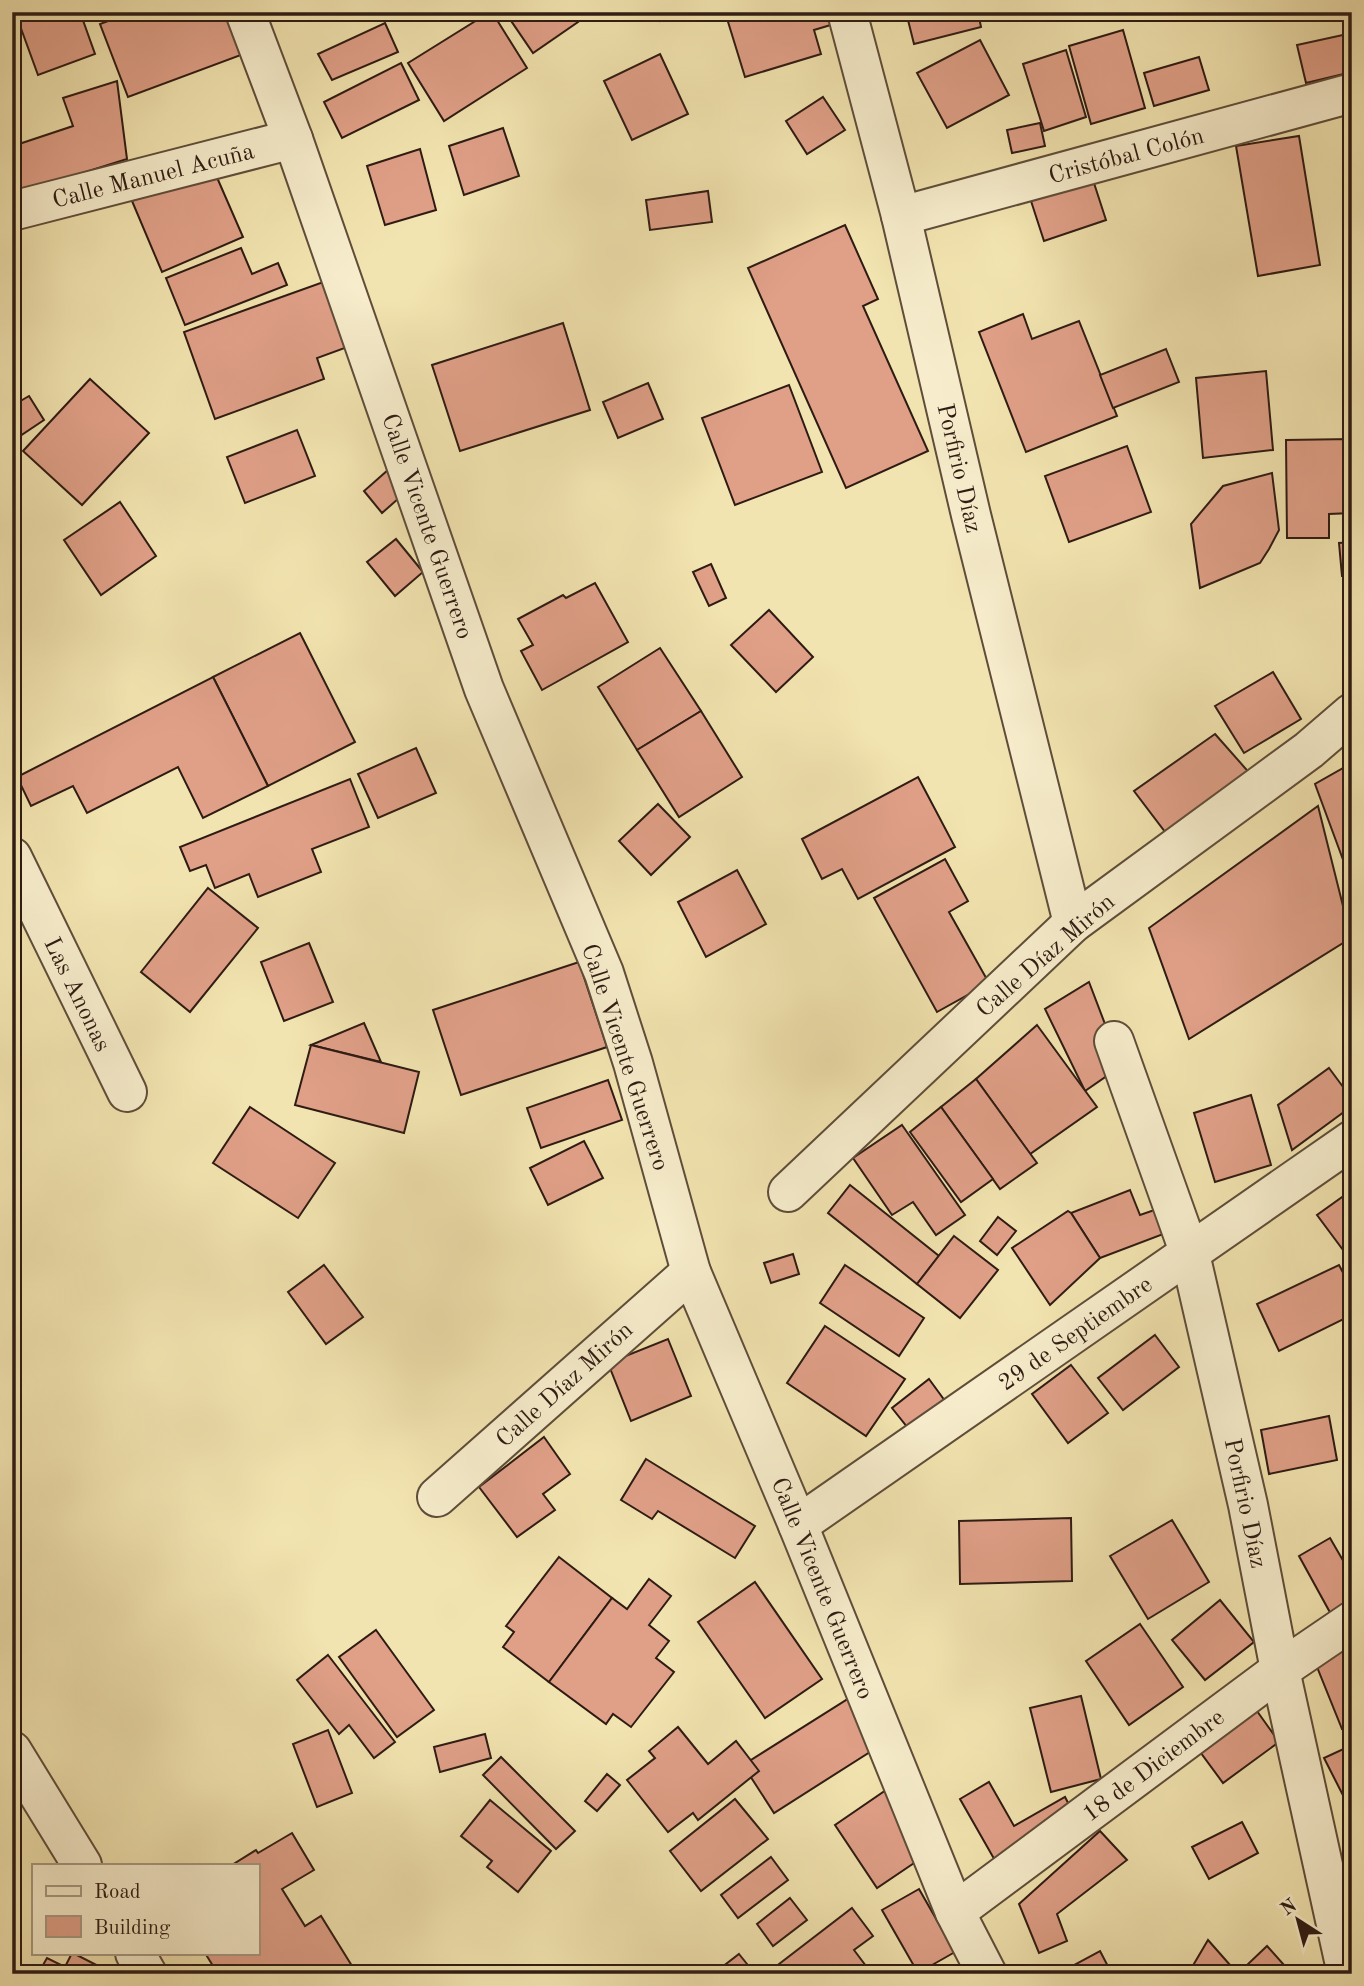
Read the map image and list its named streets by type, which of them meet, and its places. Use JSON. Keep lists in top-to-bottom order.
{
  "streets": {
    "street": [
      "Cristóbal Colón",
      "Calle Manuel Acuña",
      "Porfirio Díaz",
      "Calle Vicente Guerrero",
      "Calle Díaz Mirón",
      "Las Anonas",
      "29 de Septiembre",
      "18 de Diciembre"
    ]
  },
  "crossings": [
    ["Cristóbal Colón", "Porfirio Díaz"],
    ["Calle Manuel Acuña", "Calle Vicente Guerrero"],
    ["Porfirio Díaz", "Calle Díaz Mirón"],
    ["Porfirio Díaz", "29 de Septiembre"],
    ["Porfirio Díaz", "18 de Diciembre"],
    ["Calle Vicente Guerrero", "Calle Díaz Mirón"],
    ["Calle Vicente Guerrero", "29 de Septiembre"],
    ["Calle Vicente Guerrero", "18 de Diciembre"]
  ],
  "legend": ["Road", "Building"],
  "north": "top left"
}
